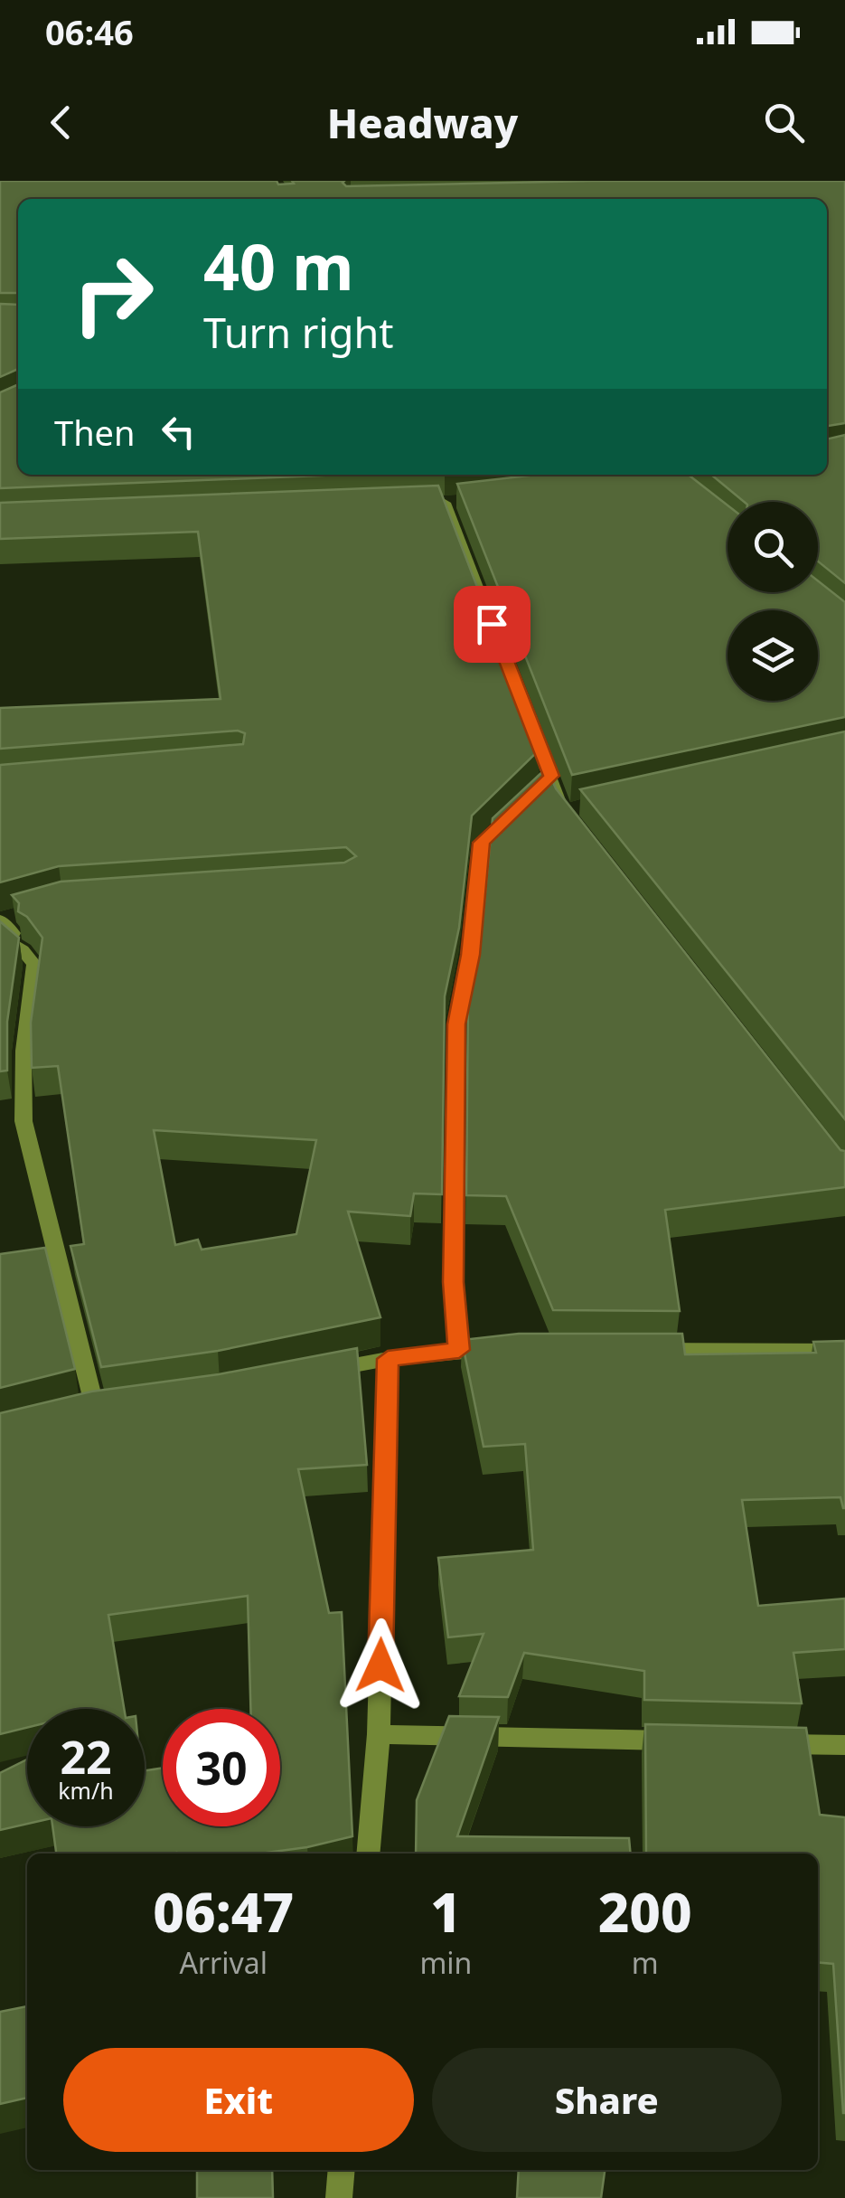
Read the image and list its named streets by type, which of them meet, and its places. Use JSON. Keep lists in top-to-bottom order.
{
  "page": {
    "status": "06:46",
    "header": "Headway",
    "turn": ["40 m", "Turn right"],
    "then": "Then",
    "speed": "22 km/h",
    "limit": "30",
    "eta": [
      "06:47",
      "Arrival",
      "1",
      "min",
      "200",
      "m"
    ],
    "buttons": ["Exit", "Share"]
  }
}
